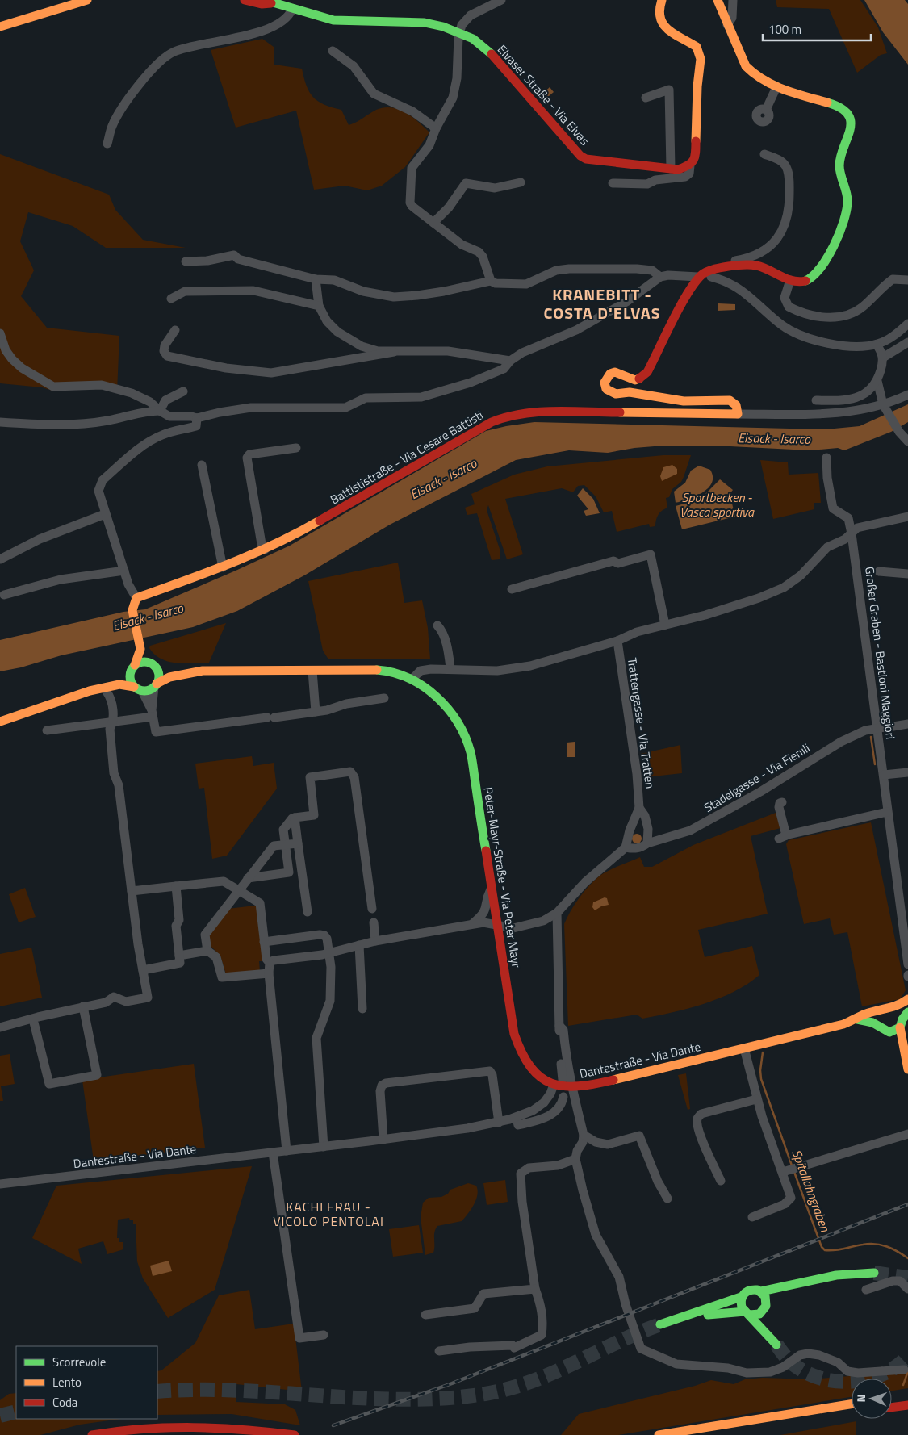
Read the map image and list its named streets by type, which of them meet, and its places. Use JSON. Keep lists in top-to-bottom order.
{
  "streets": {
    "main road": [
      "Elvaser Straße - Via Elvas",
      "Battististraße - Via Cesare Battisti",
      "Peter-Mayr-Straße - Via Peter Mayr",
      "Dantestraße - Via Dante"
    ],
    "street": ["Großer Graben - Bastioni Maggiori", "Trattengasse - Via Tratten", "Stadelgasse - Via Fienili"]
  },
  "crossings": [
    ["Großer Graben - Bastioni Maggiori", "Stadelgasse - Via Fienili"],
    ["Trattengasse - Via Tratten", "Stadelgasse - Via Fienili"],
    ["Peter-Mayr-Straße - Via Peter Mayr", "Dantestraße - Via Dante"]
  ],
  "districts": ["KRANEBITT - COSTA D'ELVAS", "KACHLERAU - VICOLO PENTOLAI"],
  "water": ["Eisack - Isarco", "Sportbecken - Vasca sportiva", "Spitallahngraben"],
  "legend": ["Scorrevole", "Lento", "Coda"],
  "scale_bar": "100 m",
  "north": "left"
}
